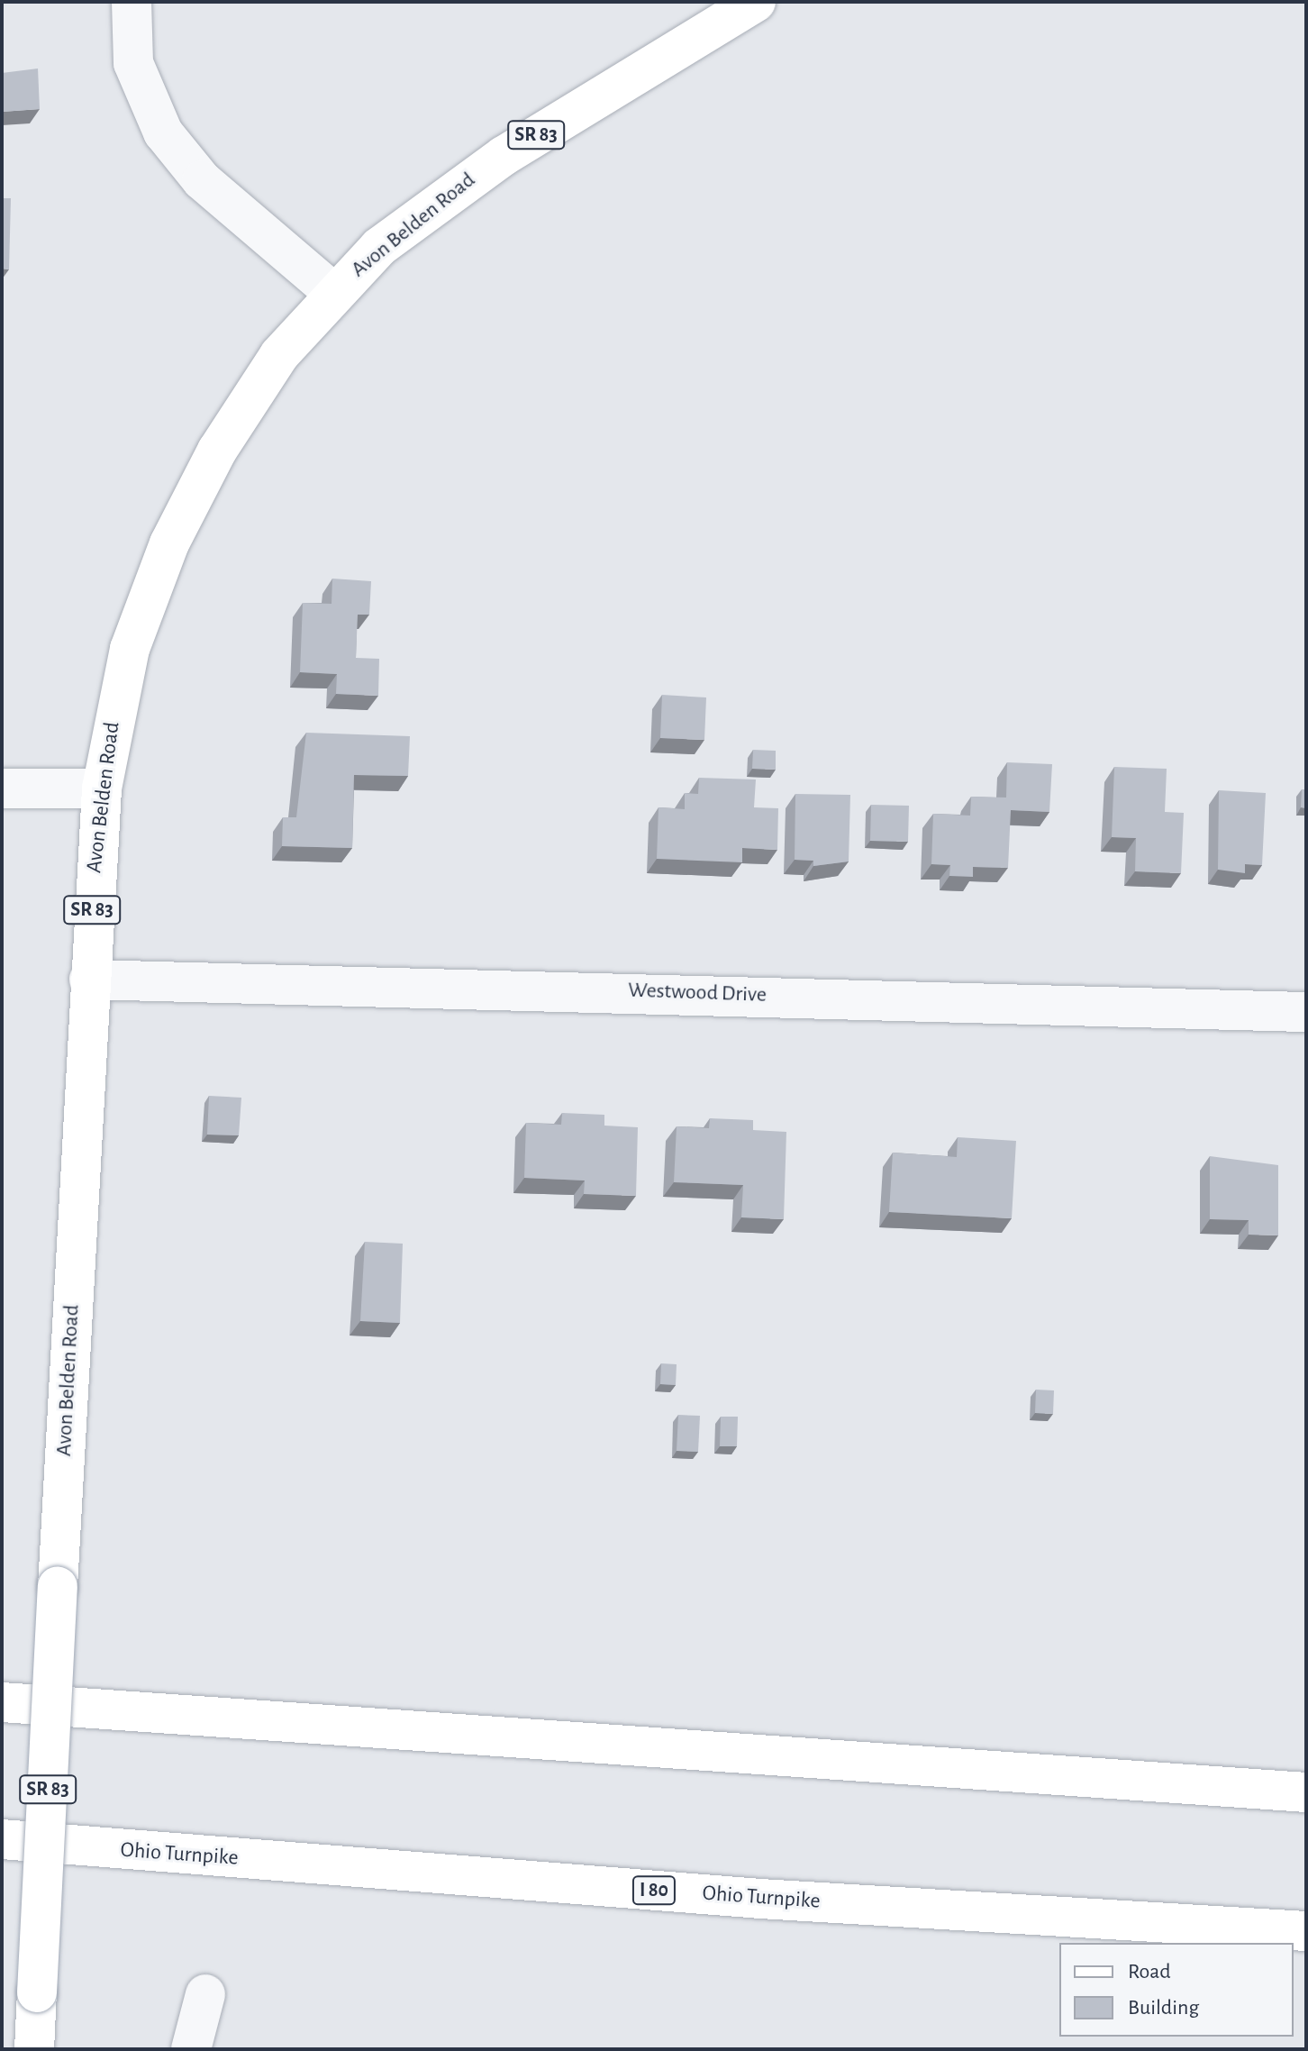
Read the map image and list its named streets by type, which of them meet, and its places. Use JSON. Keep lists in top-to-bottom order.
{
  "streets": {
    "main road": [
      "SR 83",
      "Avon Belden Road",
      "Ohio Turnpike",
      "I 80"
    ],
    "street": ["Westwood Drive"]
  },
  "crossings": [
    ["Avon Belden Road", "Westwood Drive"]
  ],
  "legend": ["Road", "Building"]
}
